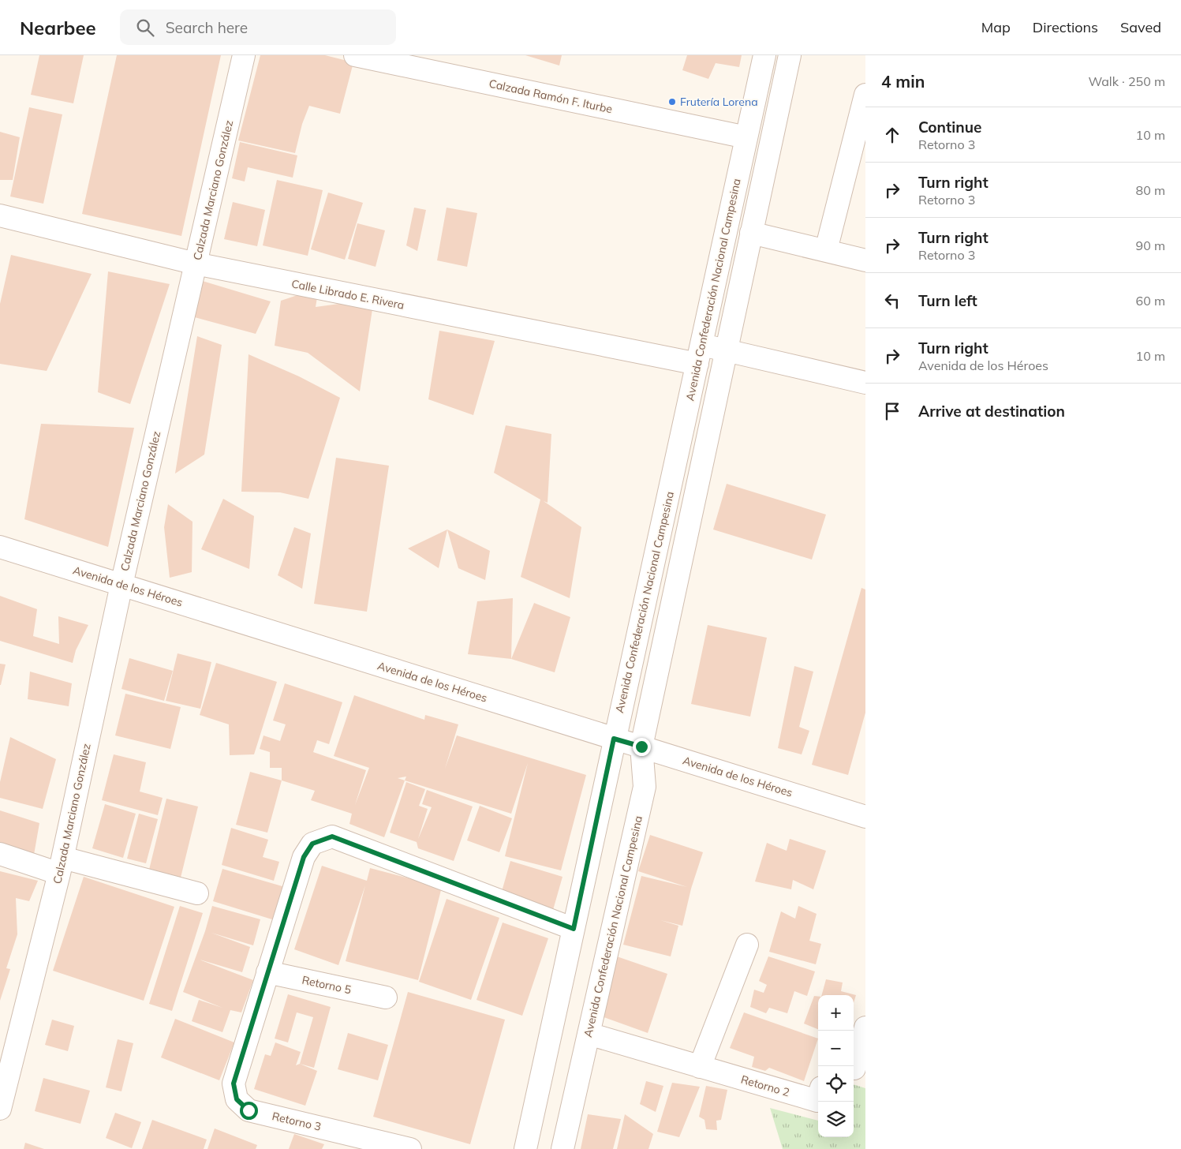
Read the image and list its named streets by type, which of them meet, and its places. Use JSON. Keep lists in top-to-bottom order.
{
  "streets": {
    "street": [
      "Calzada Ramón F. Iturbe",
      "Calzada Marciano González",
      "Avenida Confederación Nacional Campesina",
      "Calle Librado E. Rivera",
      "Avenida de los Héroes",
      "Retorno 5",
      "Retorno 2",
      "Retorno 3"
    ]
  },
  "crossings": [
    ["Calzada Ramón F. Iturbe", "Avenida Confederación Nacional Campesina"],
    ["Calzada Marciano González", "Calle Librado E. Rivera"],
    ["Calzada Marciano González", "Avenida de los Héroes"],
    ["Avenida Confederación Nacional Campesina", "Calle Librado E. Rivera"],
    ["Avenida Confederación Nacional Campesina", "Avenida de los Héroes"],
    ["Avenida Confederación Nacional Campesina", "Retorno 2"],
    ["Avenida Confederación Nacional Campesina", "Retorno 3"],
    ["Retorno 5", "Retorno 3"]
  ],
  "places": ["Frutería Lorena"],
  "page": {
    "header": "Nearbee",
    "search": "Search here",
    "nav": ["Map", "Directions", "Saved"],
    "heading": ["4 min", "Walk · 250 m"],
    "list": [
      ["Continue", "Retorno 3", "10 m"],
      ["Turn right", "Retorno 3", "80 m"],
      ["Turn right", "Retorno 3", "90 m"],
      ["Turn left", "60 m"],
      ["Turn right", "Avenida de los Héroes", "10 m"],
      "Arrive at destination"
    ],
    "map_buttons": ["+", "−"]
  }
}
